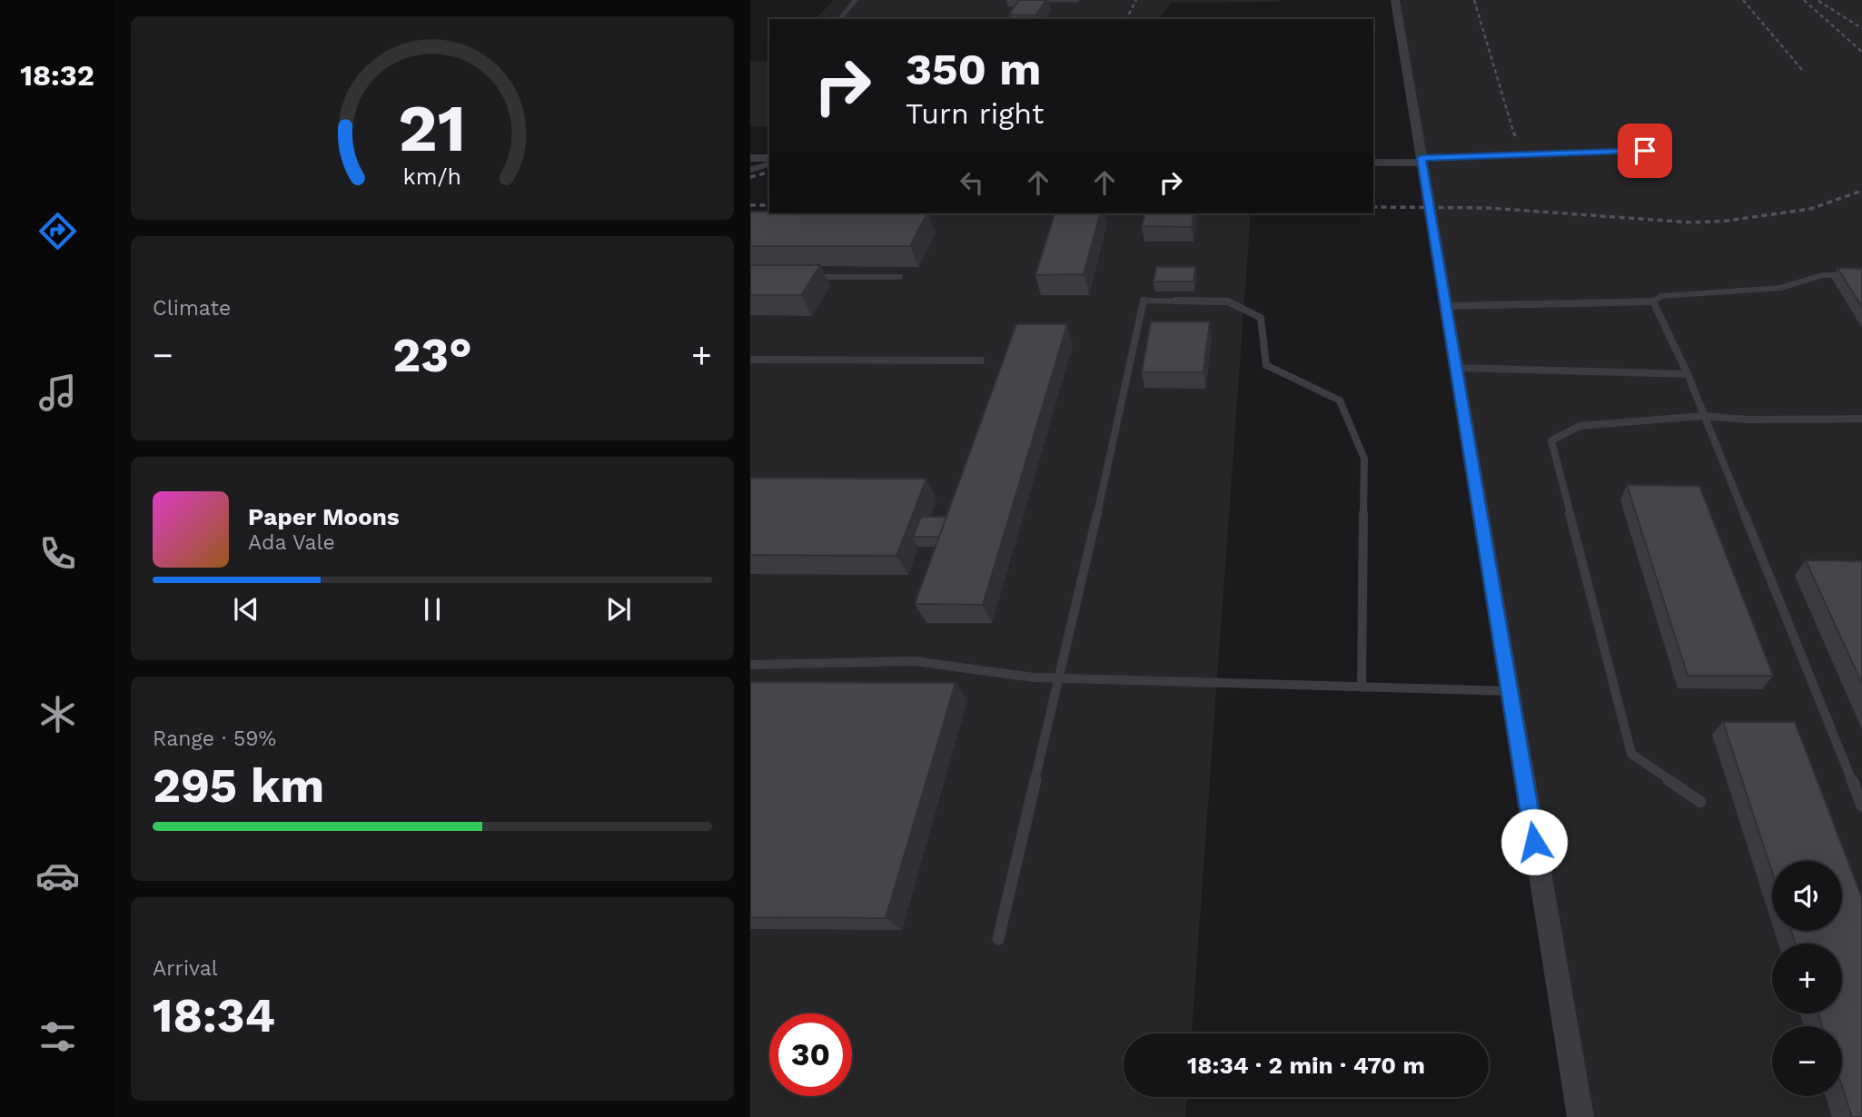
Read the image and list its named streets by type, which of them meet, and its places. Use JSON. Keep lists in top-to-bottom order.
{
  "page": {
    "tabs": "18:32",
    "turn": ["350 m", "Turn right"],
    "tile": [
      "Climate",
      ["Range · 59%", "295 km"],
      ["Arrival", "18:34"]
    ],
    "heat": ["−", "23°", "+"],
    "song": ["Paper Moons", "Ada Vale"],
    "map_buttons": ["+", "−"],
    "limit": "30",
    "trip": "18:34 · 2 min · 470 m",
    "gauge": ["21", "km/h"]
  }
}
